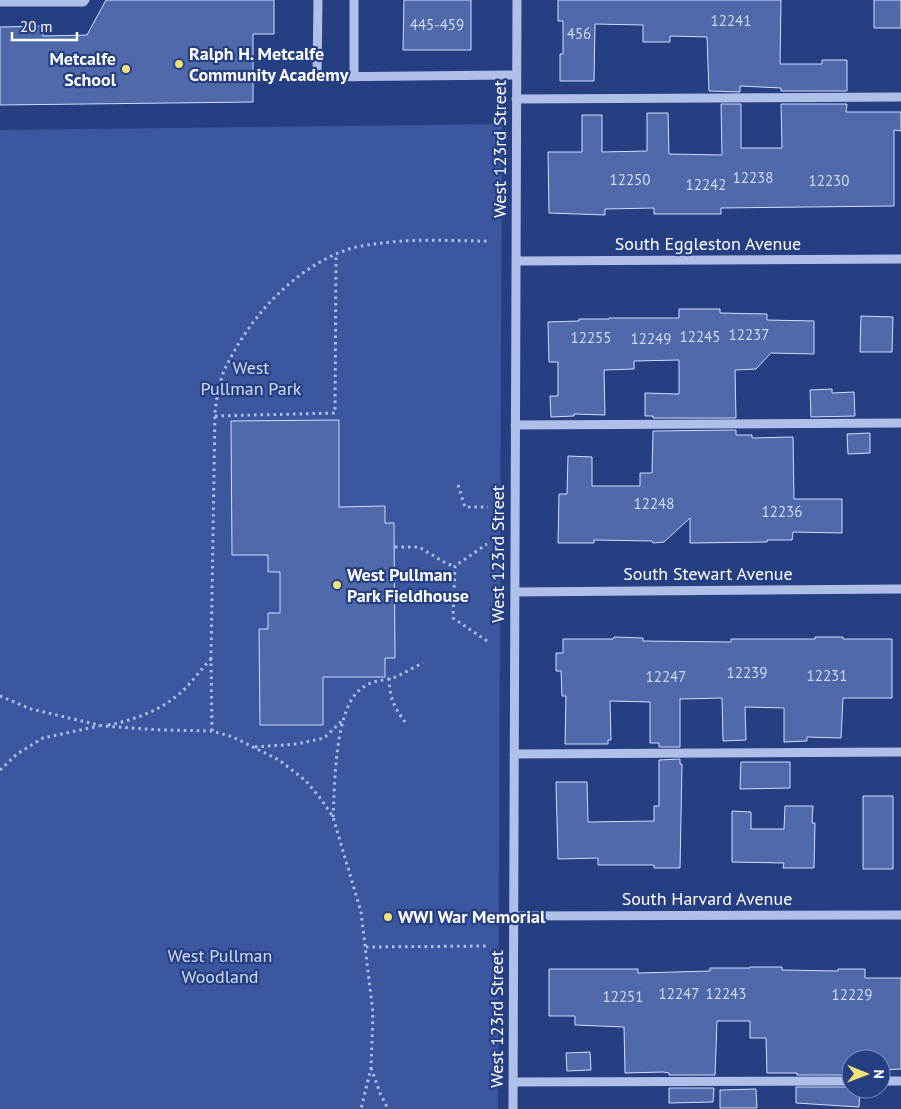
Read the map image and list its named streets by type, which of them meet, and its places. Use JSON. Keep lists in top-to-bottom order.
{
  "streets": {
    "street": [
      "West 123rd Street",
      "South Eggleston Avenue",
      "South Stewart Avenue",
      "South Harvard Avenue"
    ]
  },
  "crossings": [
    ["West 123rd Street", "South Eggleston Avenue"],
    ["West 123rd Street", "South Stewart Avenue"],
    ["West 123rd Street", "South Harvard Avenue"]
  ],
  "parks": ["West Pullman Park", "West Pullman Woodland"],
  "places": [
    "Ralph H. Metcalfe Community Academy",
    "Metcalfe School",
    "West Pullman Park Fieldhouse",
    "WWI War Memorial"
  ],
  "house_numbers": [
    "12241",
    "445-459",
    "456",
    "12238",
    "12250",
    "12230",
    "12242",
    "12237",
    "12245",
    "12255",
    "12249",
    "12248",
    "12236",
    "12239",
    "12231",
    "12247",
    "12247",
    "12243",
    "12229",
    "12251"
  ],
  "scale_bar": "20 m",
  "north": "right"
}
